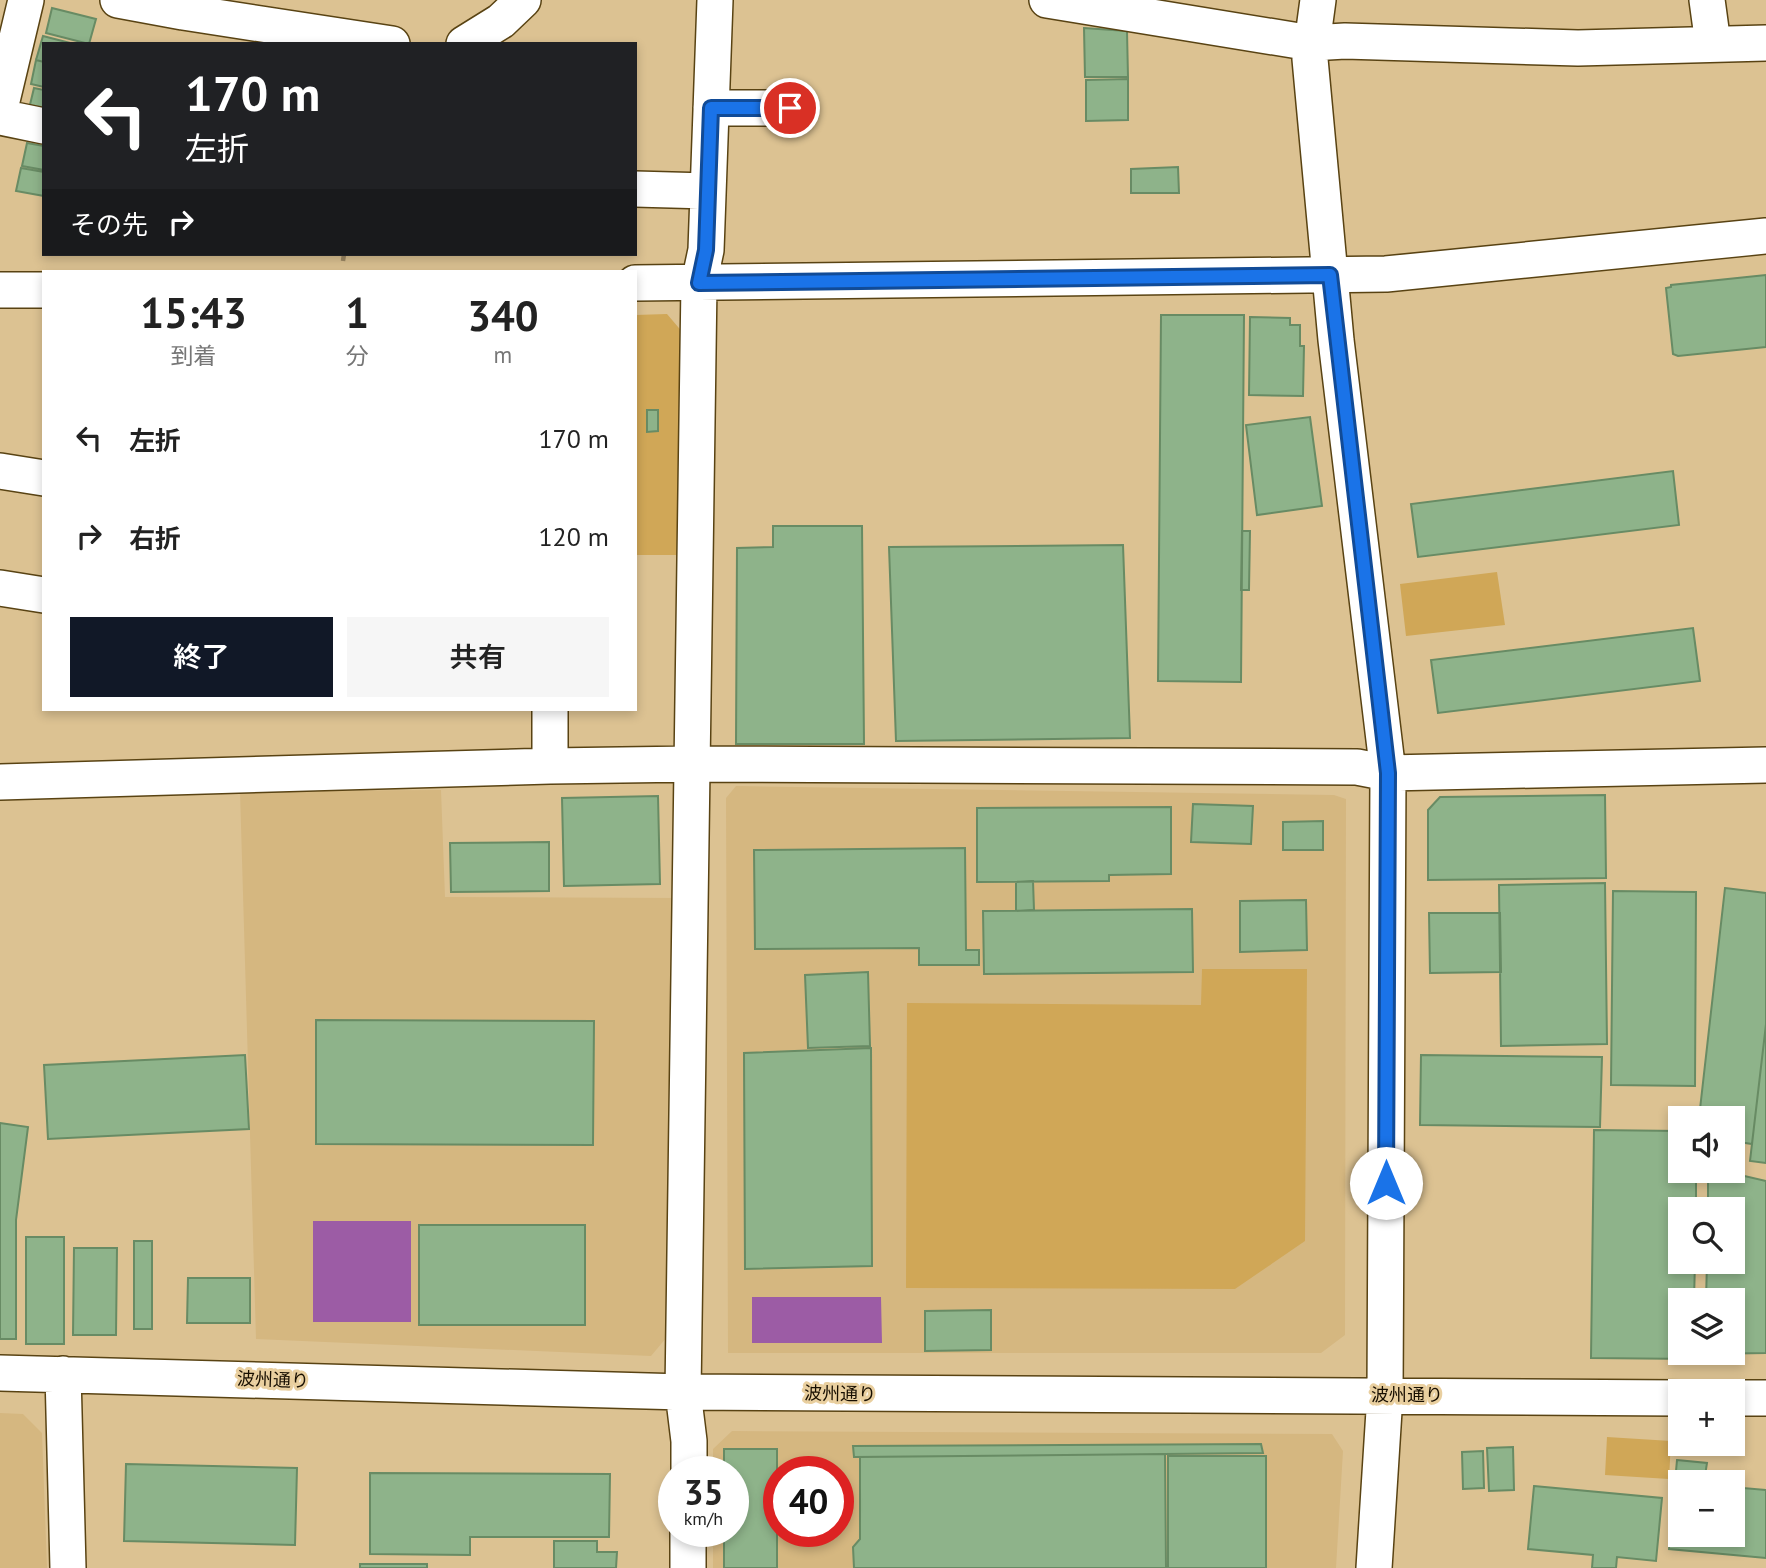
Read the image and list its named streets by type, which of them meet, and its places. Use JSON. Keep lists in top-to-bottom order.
{
  "streets": {
    "street": ["波州通り"]
  },
  "page": {
    "turn": ["170 m", "左折"],
    "then": "その先",
    "eta": [
      "15:43",
      "到着",
      "1",
      "分",
      "340",
      "m"
    ],
    "list": [
      {
        "name": "左折",
        "value": "170 m"
      },
      {
        "name": "右折",
        "value": "120 m"
      }
    ],
    "buttons": ["終了", "共有"],
    "map_buttons": ["+", "−"],
    "speed": "35 km/h",
    "limit": "40"
  }
}
